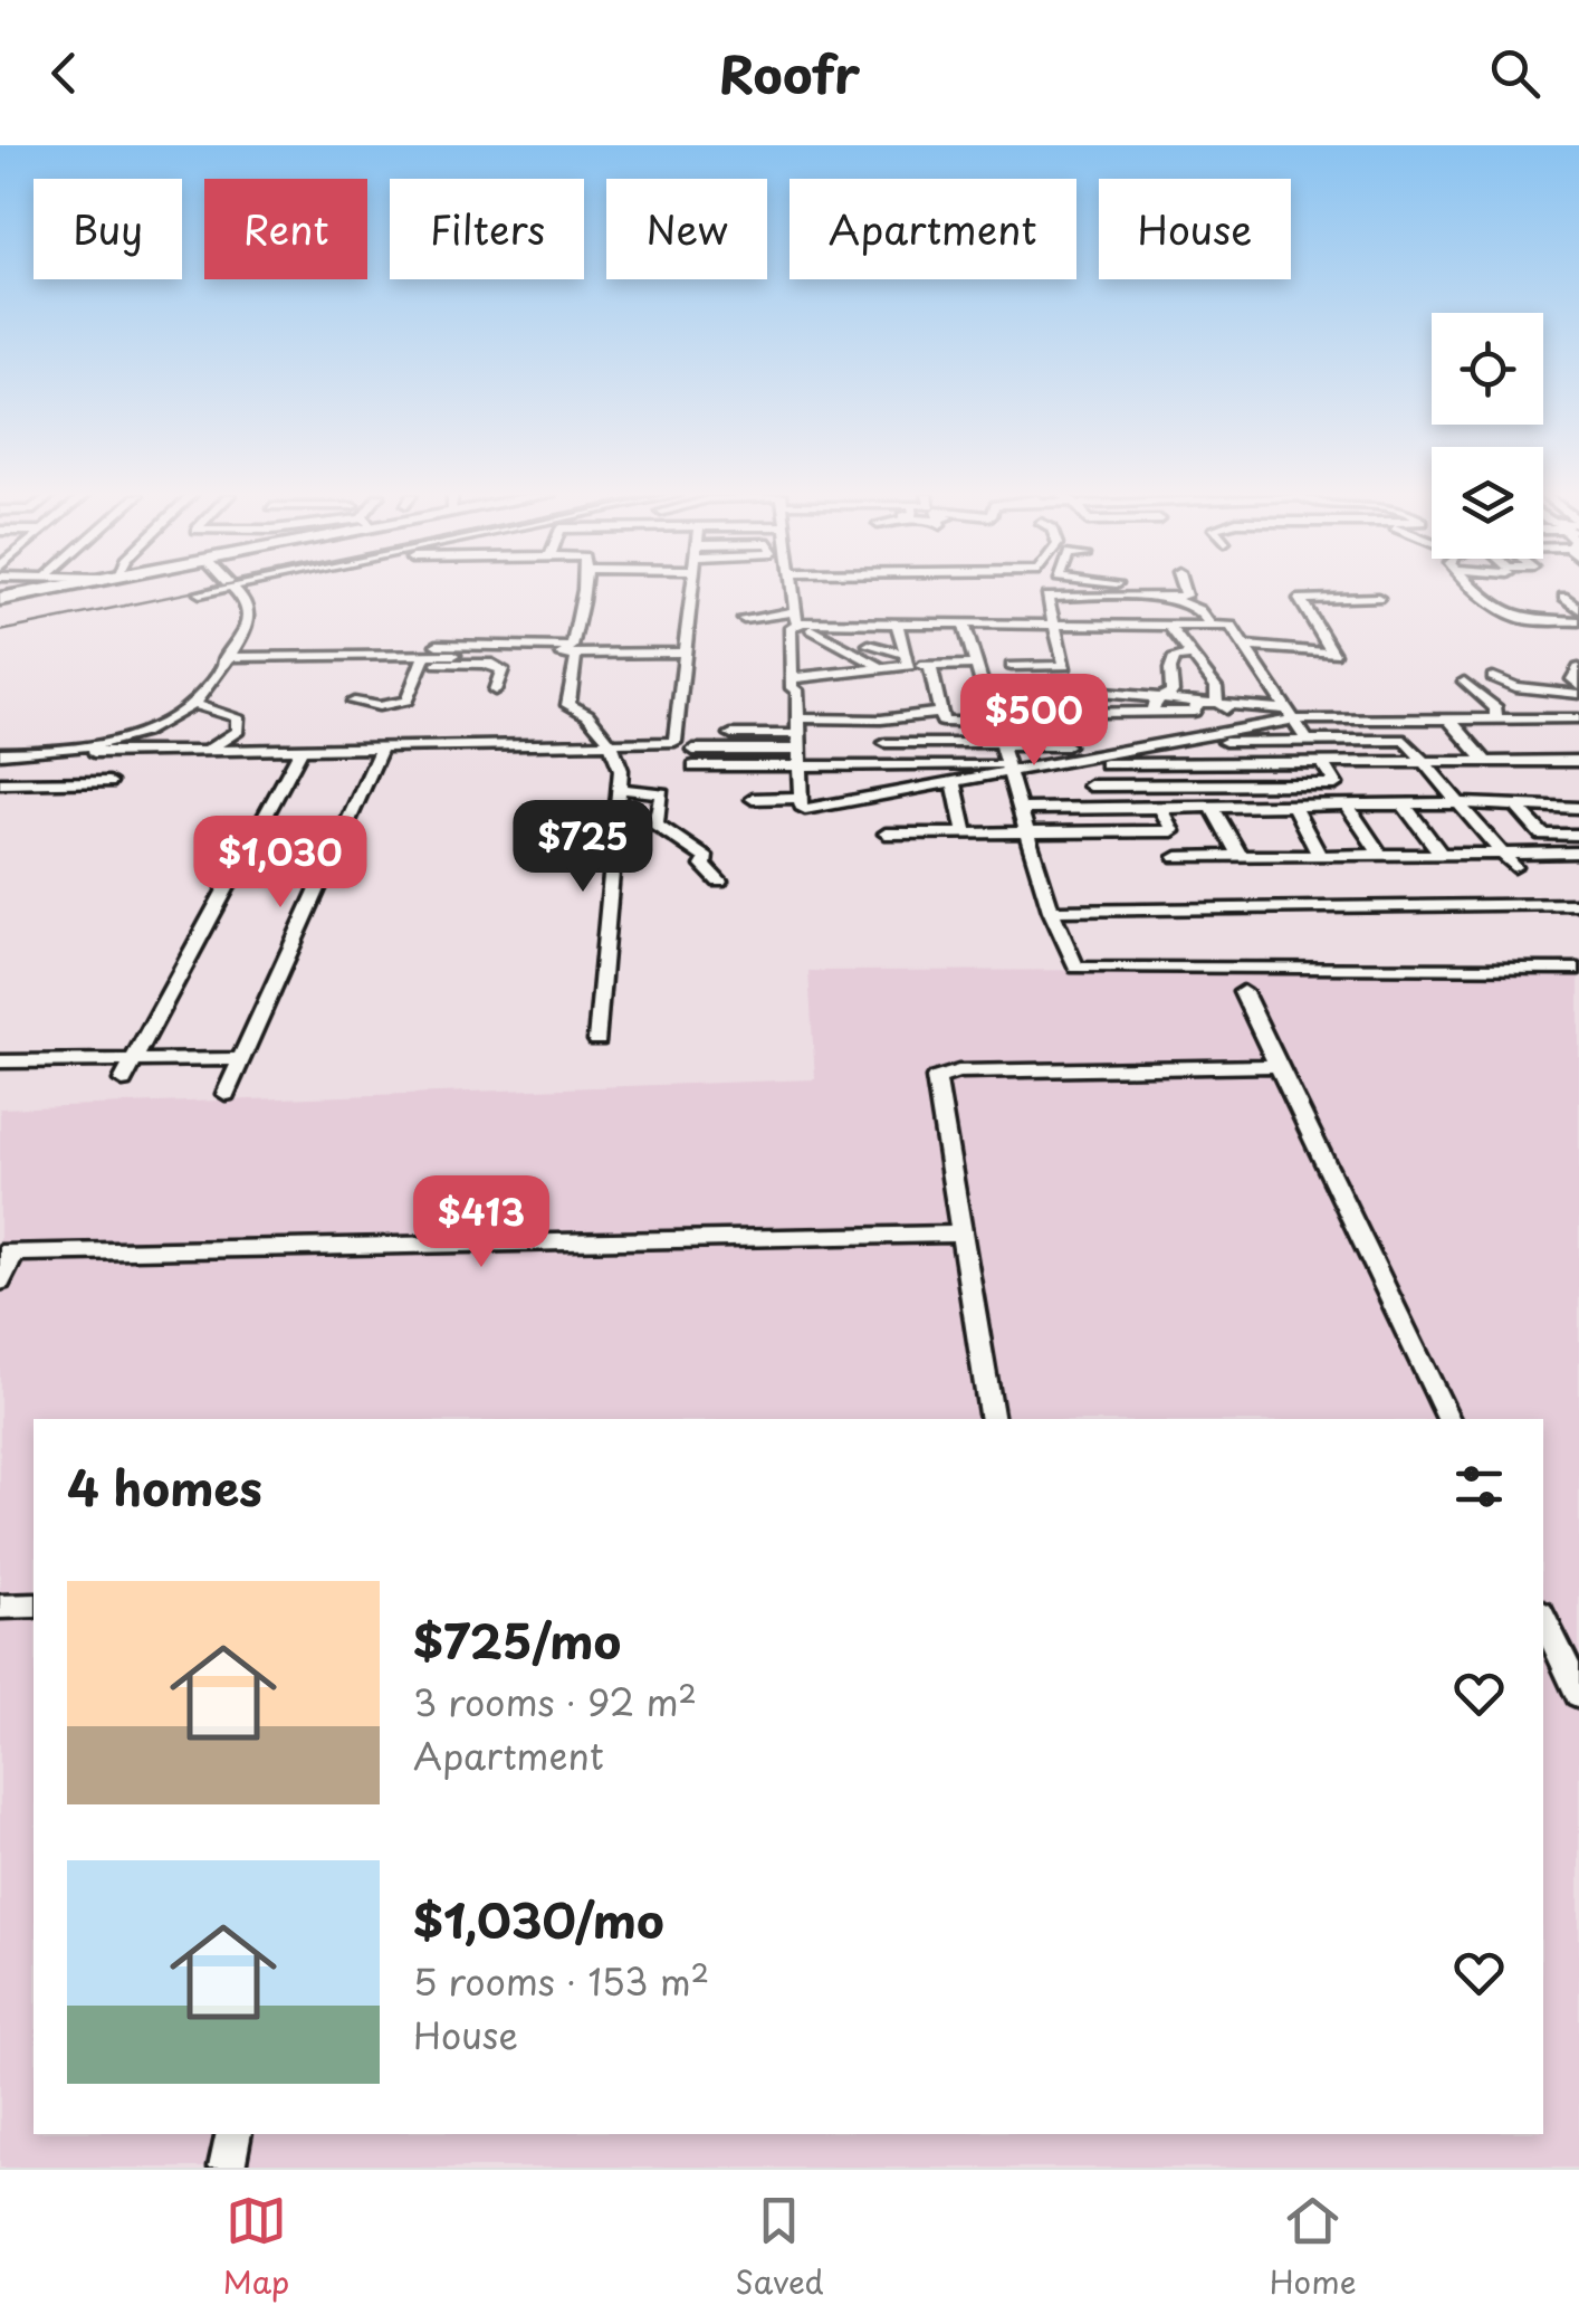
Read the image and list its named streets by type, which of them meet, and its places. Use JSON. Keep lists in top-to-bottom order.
{
  "page": {
    "header": "Roofr",
    "chip": [
      "Buy",
      "Rent",
      "Filters",
      "New",
      "Apartment",
      "House"
    ],
    "price": [
      "$500",
      "$725",
      "$1,030",
      "$413"
    ],
    "heading": "4 homes",
    "list": [
      {
        "name": "$725/mo",
        "note": "3 rooms · 92 m² · Apartment"
      },
      {
        "name": "$1,030/mo",
        "note": "5 rooms · 153 m² · House"
      }
    ],
    "tabs": ["Map", "Saved", "Home"]
  }
}
